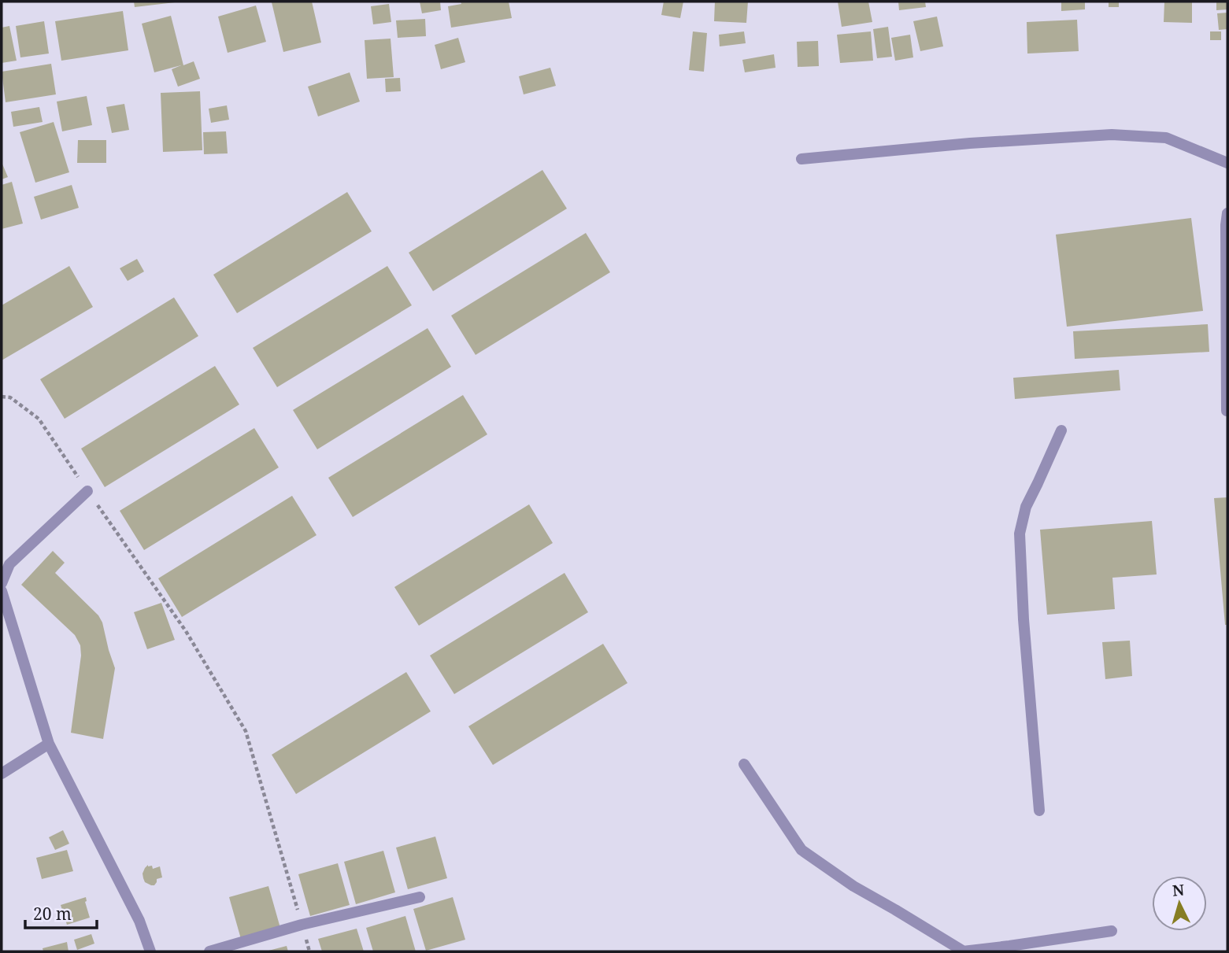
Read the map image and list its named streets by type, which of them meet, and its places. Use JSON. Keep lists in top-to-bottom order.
{
  "scale_bar": "20 m",
  "north": "top"
}
